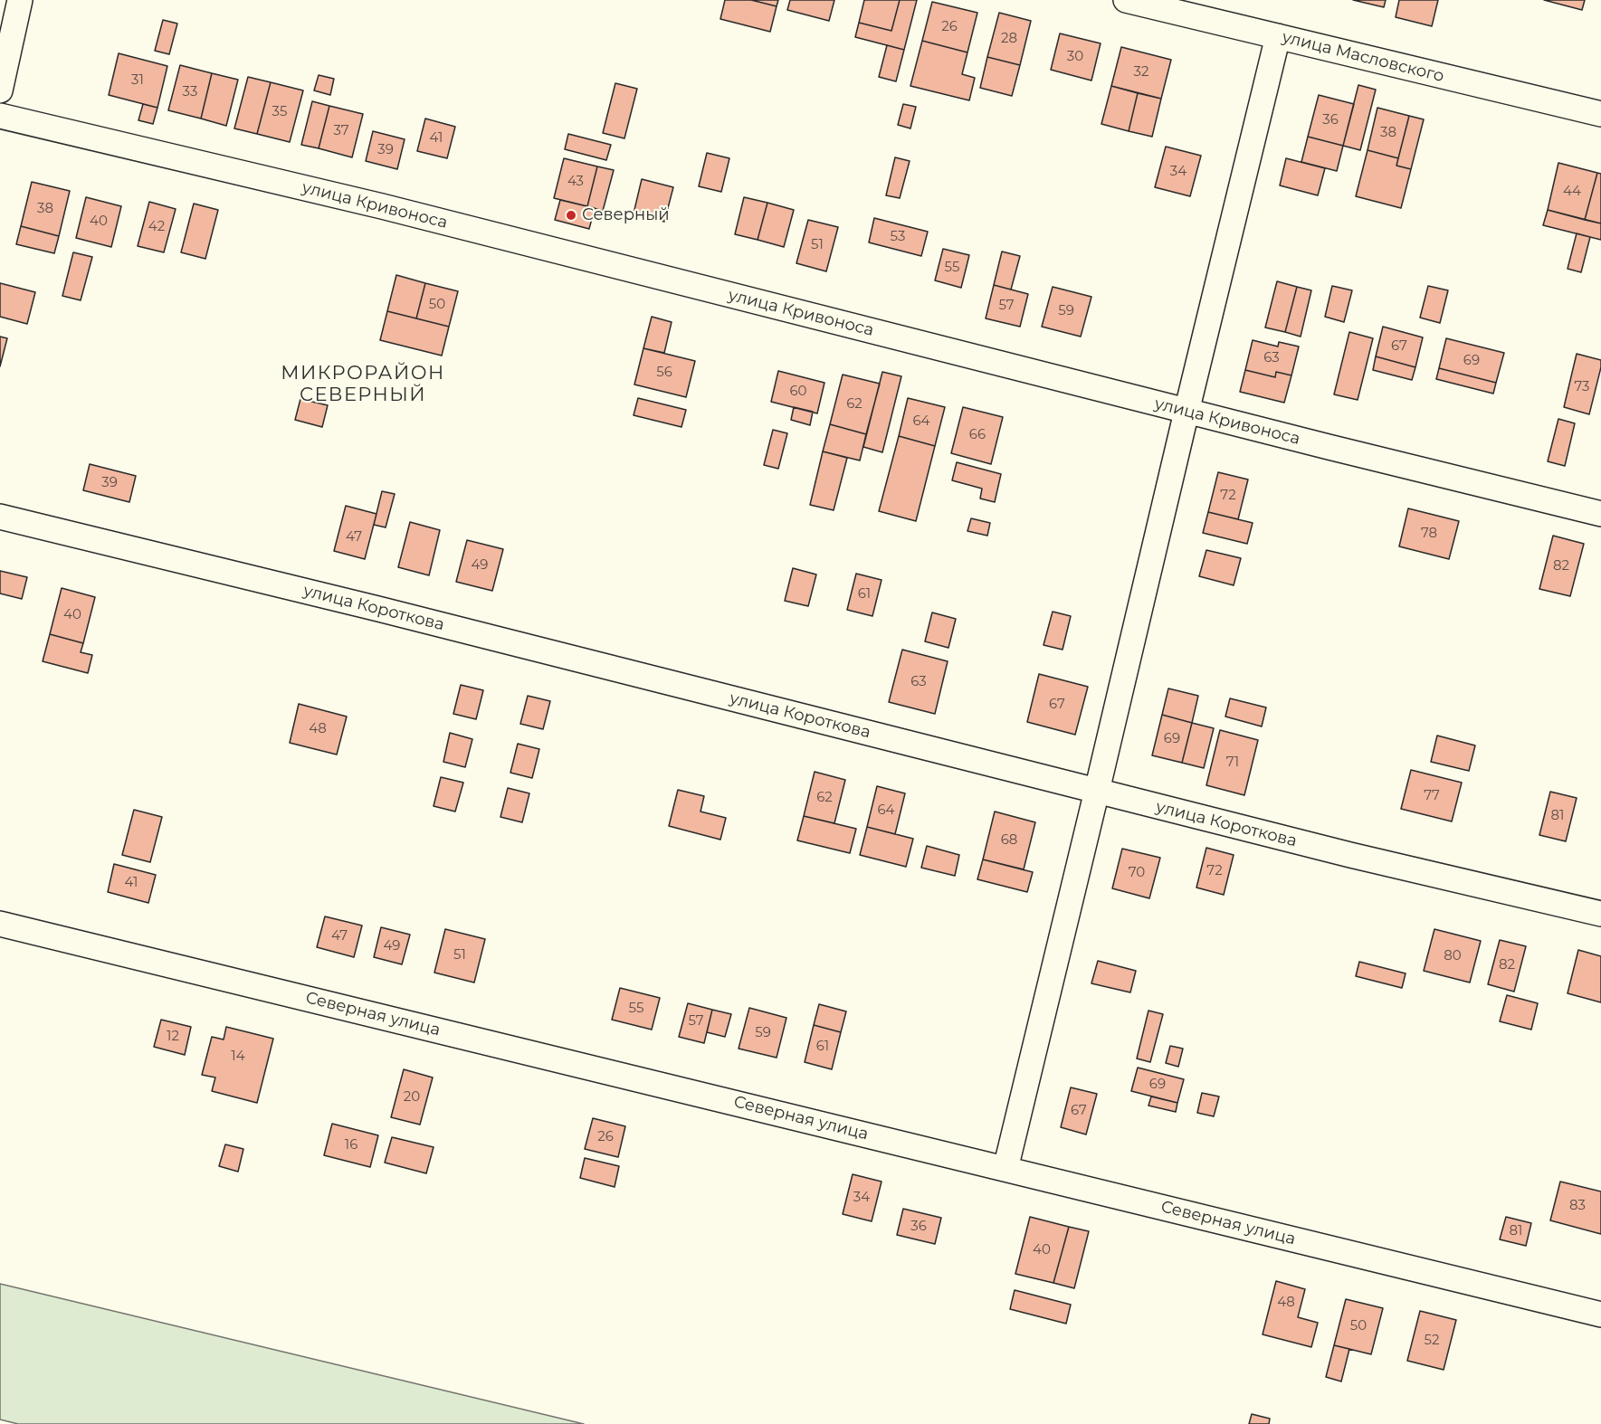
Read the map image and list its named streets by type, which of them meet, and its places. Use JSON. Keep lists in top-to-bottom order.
{
  "streets": {
    "street": [
      "улица Масловского",
      "улица Кривоноса",
      "улица Короткова",
      "Северная улица"
    ]
  },
  "districts": ["МИКРОРАЙОН СЕВЕРНЫЙ"],
  "places": ["Северный"],
  "house_numbers": [
    "26",
    "28",
    "30",
    "32",
    "31",
    "33",
    "35",
    "36",
    "37",
    "38",
    "41",
    "39",
    "34",
    "43",
    "44",
    "38",
    "40",
    "42",
    "53",
    "51",
    "55",
    "50",
    "57",
    "59",
    "67",
    "63",
    "69",
    "56",
    "73",
    "60",
    "62",
    "64",
    "66",
    "39",
    "72",
    "78",
    "47",
    "49",
    "82",
    "61",
    "40",
    "63",
    "67",
    "48",
    "69",
    "71",
    "77",
    "62",
    "64",
    "81",
    "68",
    "72",
    "70",
    "41",
    "47",
    "49",
    "51",
    "80",
    "82",
    "55",
    "57",
    "59",
    "12",
    "61",
    "14",
    "69",
    "20",
    "67",
    "26",
    "16",
    "34",
    "83",
    "36",
    "81",
    "40",
    "48",
    "50",
    "52"
  ]
}
